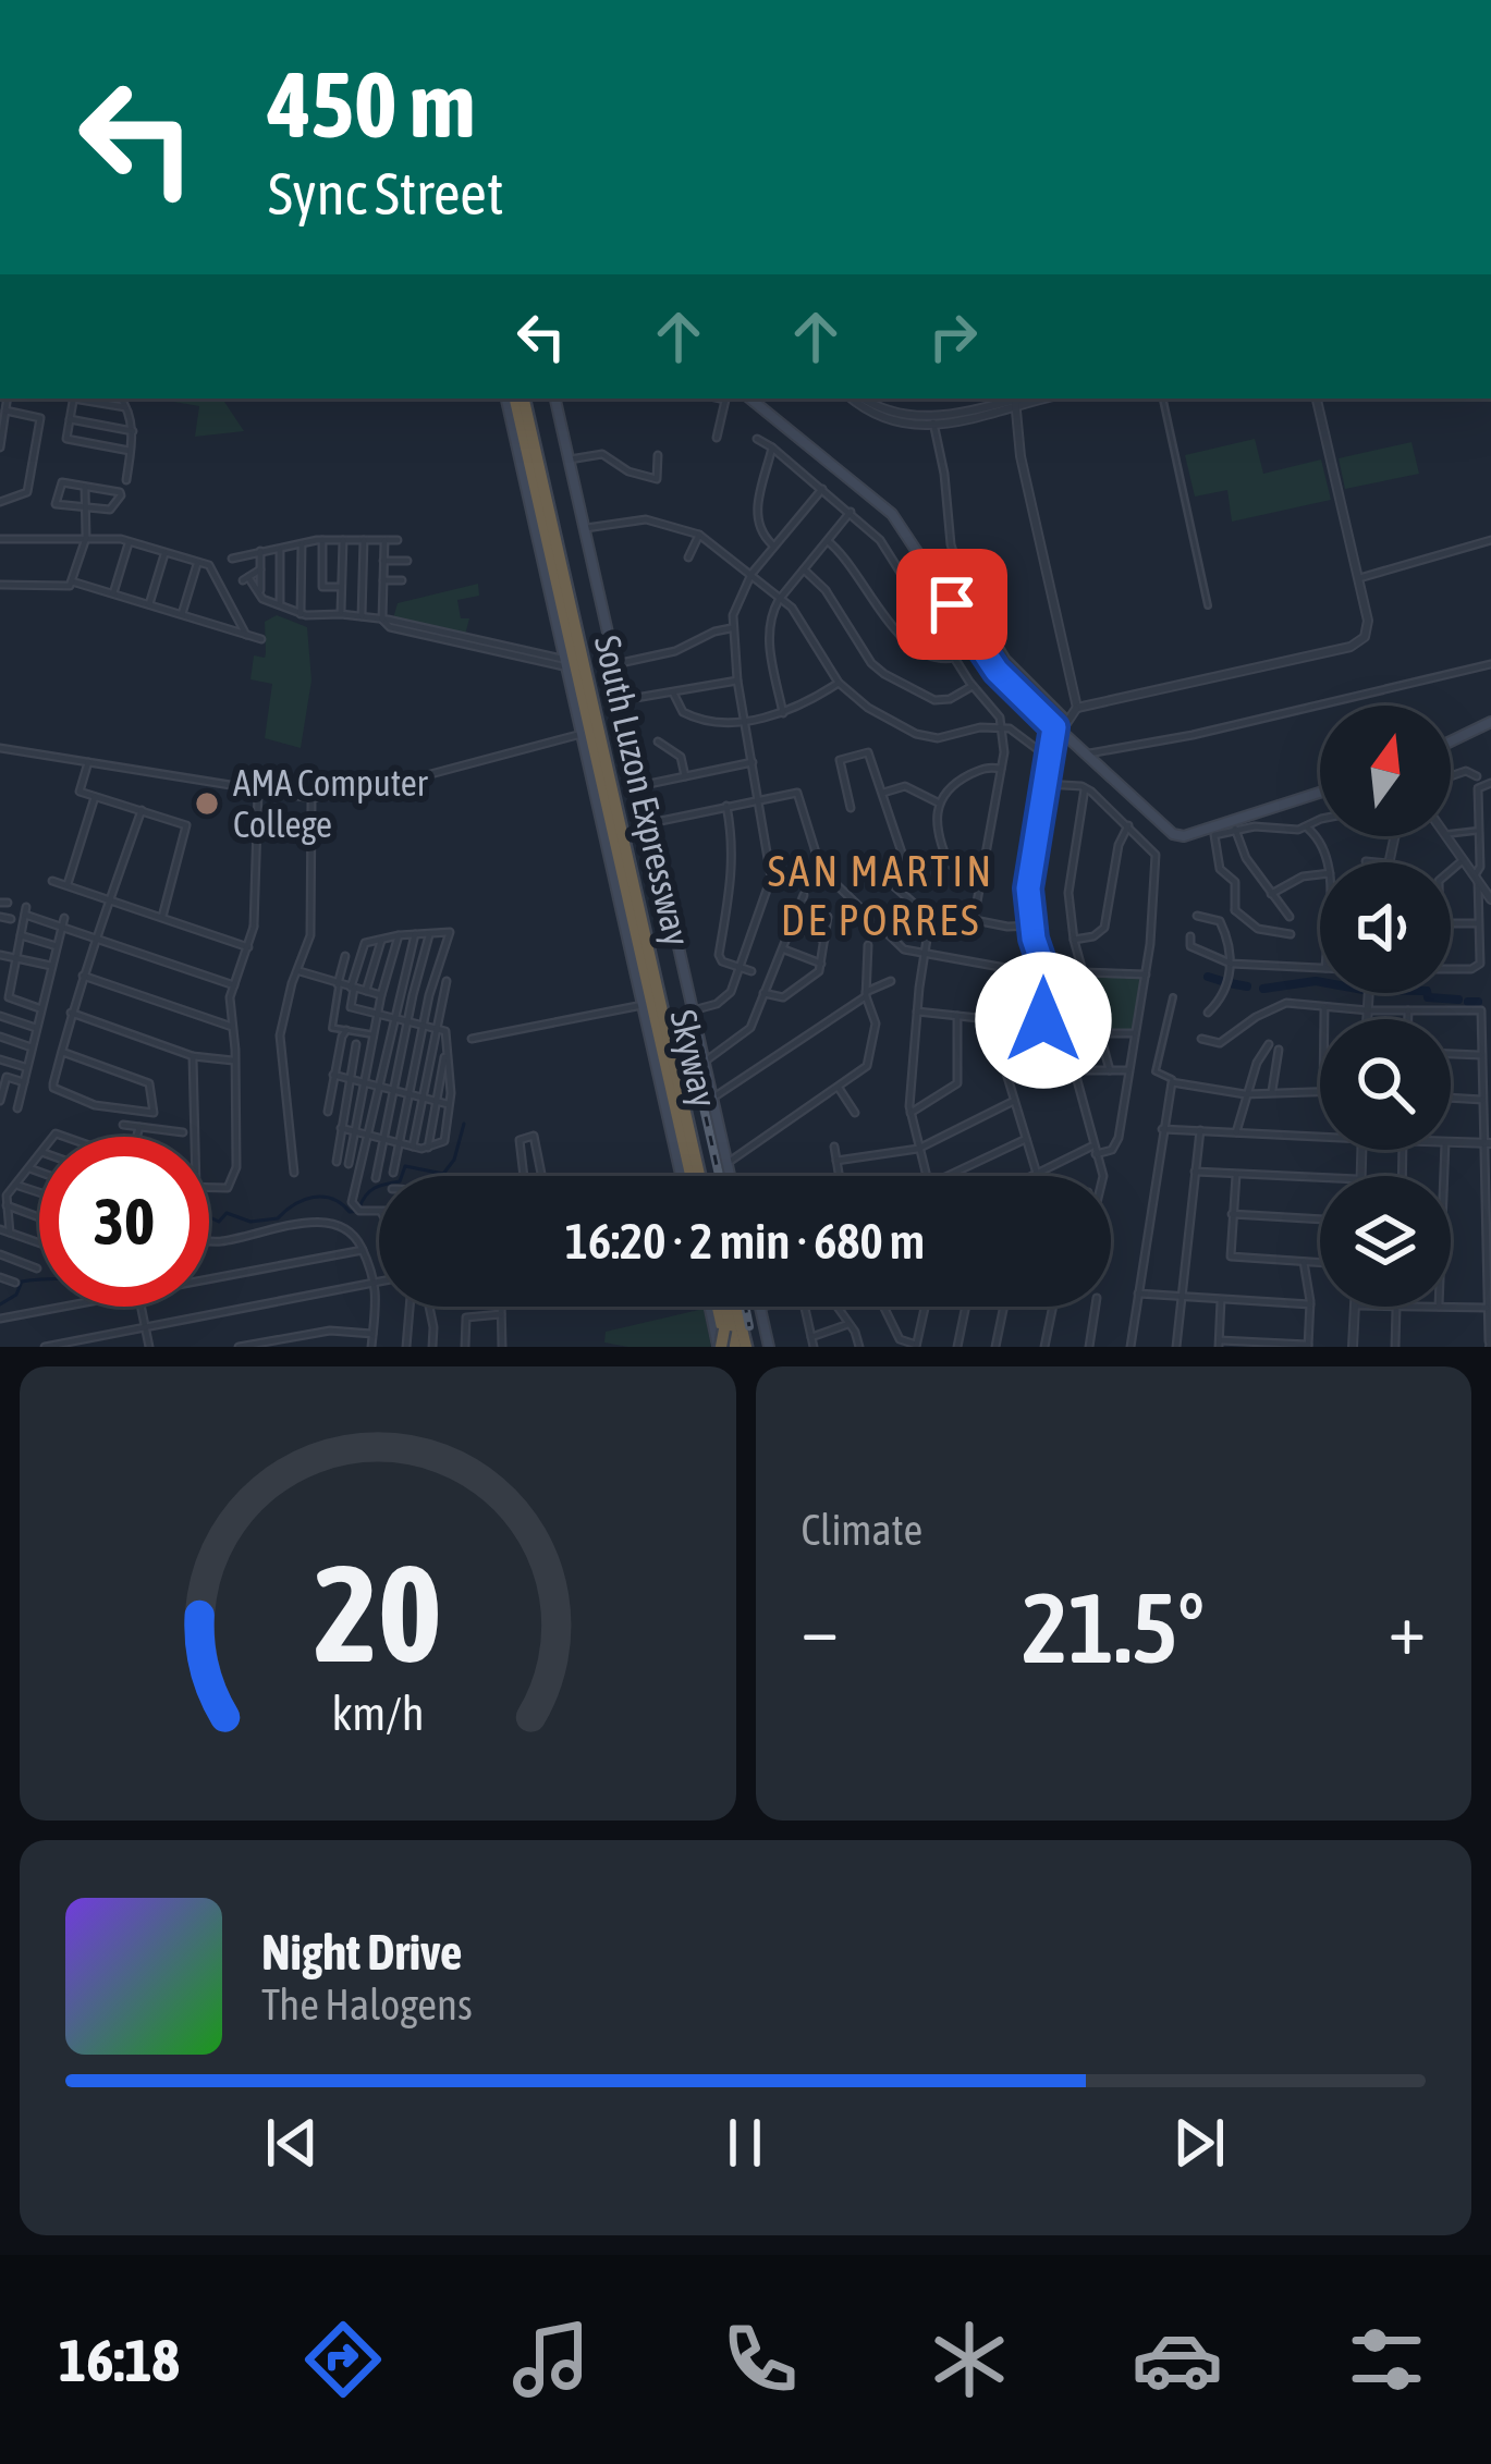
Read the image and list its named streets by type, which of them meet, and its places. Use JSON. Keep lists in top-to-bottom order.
{
  "streets": {
    "highway": ["South Luzon Expressway"]
  },
  "districts": ["SAN MARTIN DE PORRES"],
  "places": ["AMA Computer College"],
  "north": "top",
  "page": {
    "turn": ["450 m", "Sync Street"],
    "limit": "30",
    "trip": "16:20 · 2 min · 680 m",
    "tile": "Climate",
    "heat": ["−", "21.5°", "+"],
    "song": ["Night Drive", "The Halogens"],
    "tabs": "16:18",
    "gauge": ["20", "km/h"]
  }
}
